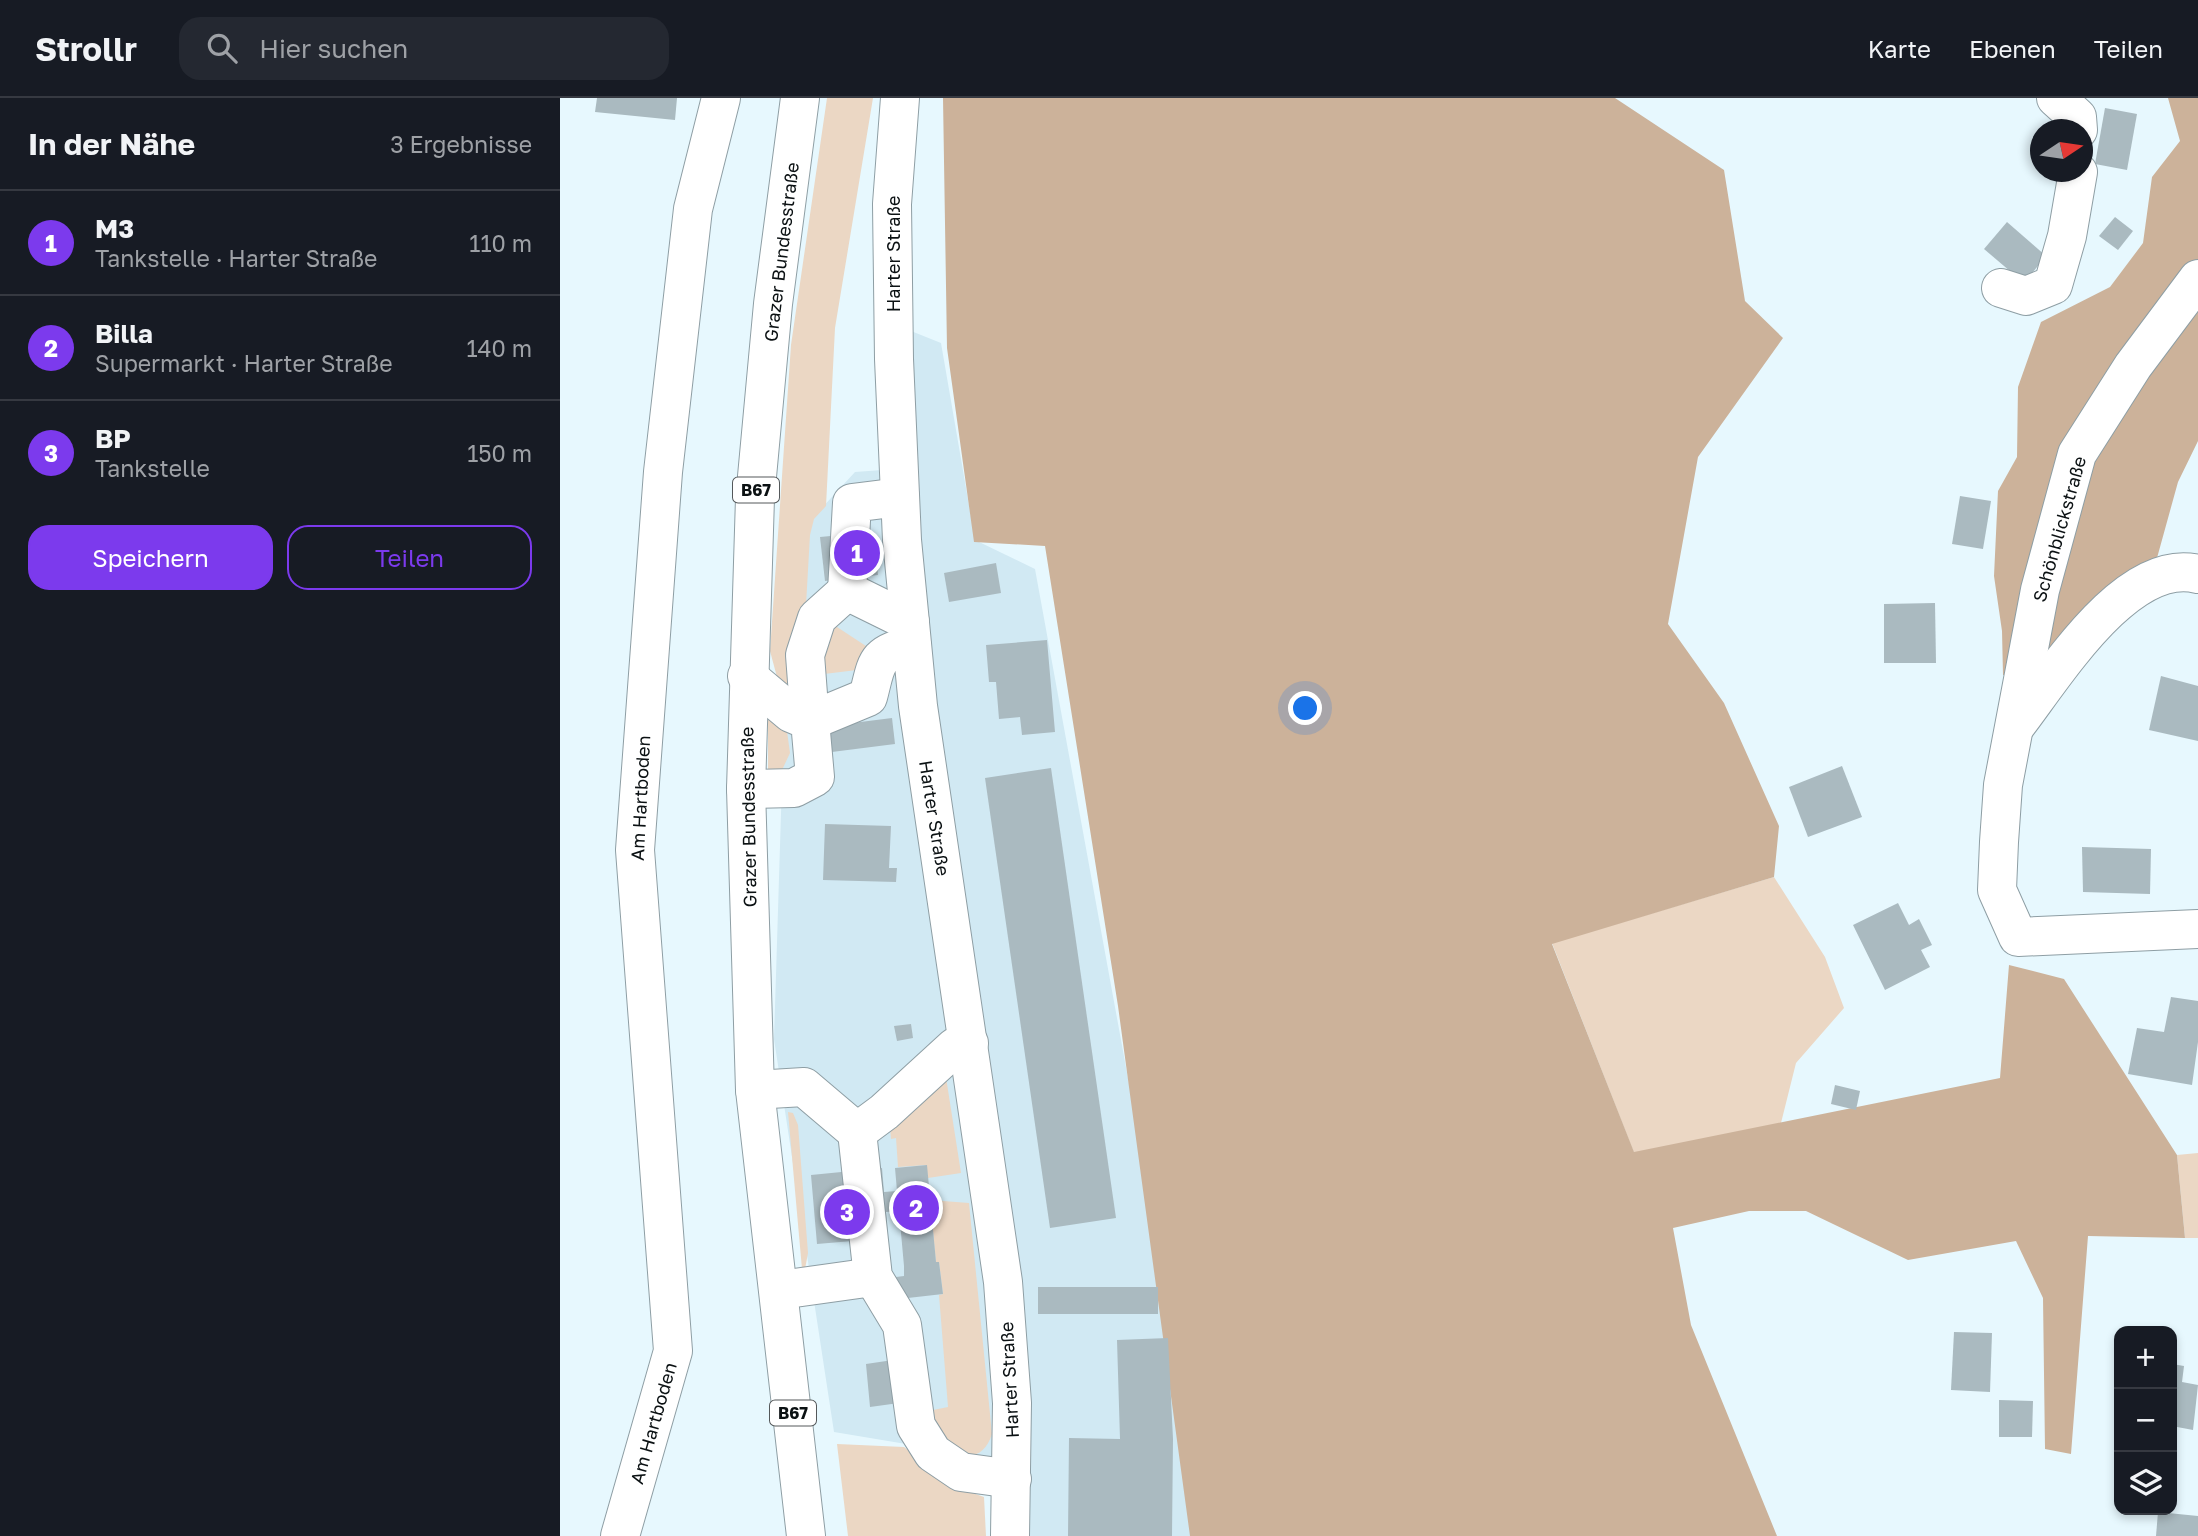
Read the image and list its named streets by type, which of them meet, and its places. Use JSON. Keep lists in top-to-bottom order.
{
  "streets": {
    "street": [
      "Grazer Bundesstraße",
      "Harter Straße",
      "B67",
      "Schönblickstraße",
      "Am Hartboden"
    ]
  },
  "north": "right",
  "page": {
    "header": "Strollr",
    "search": "Hier suchen",
    "nav": ["Karte", "Ebenen", "Teilen"],
    "heading": ["In der Nähe", "3 Ergebnisse"],
    "list": [
      {
        "mark": "1",
        "name": "M3",
        "note": "Tankstelle · Harter Straße",
        "value": "110 m"
      },
      {
        "mark": "2",
        "name": "Billa",
        "note": "Supermarkt · Harter Straße",
        "value": "140 m"
      },
      {
        "mark": "3",
        "name": "BP",
        "note": "Tankstelle",
        "value": "150 m"
      }
    ],
    "buttons": ["Speichern", "Teilen"],
    "pins": ["1", "2", "3"],
    "map_buttons": ["+", "−"]
  }
}
